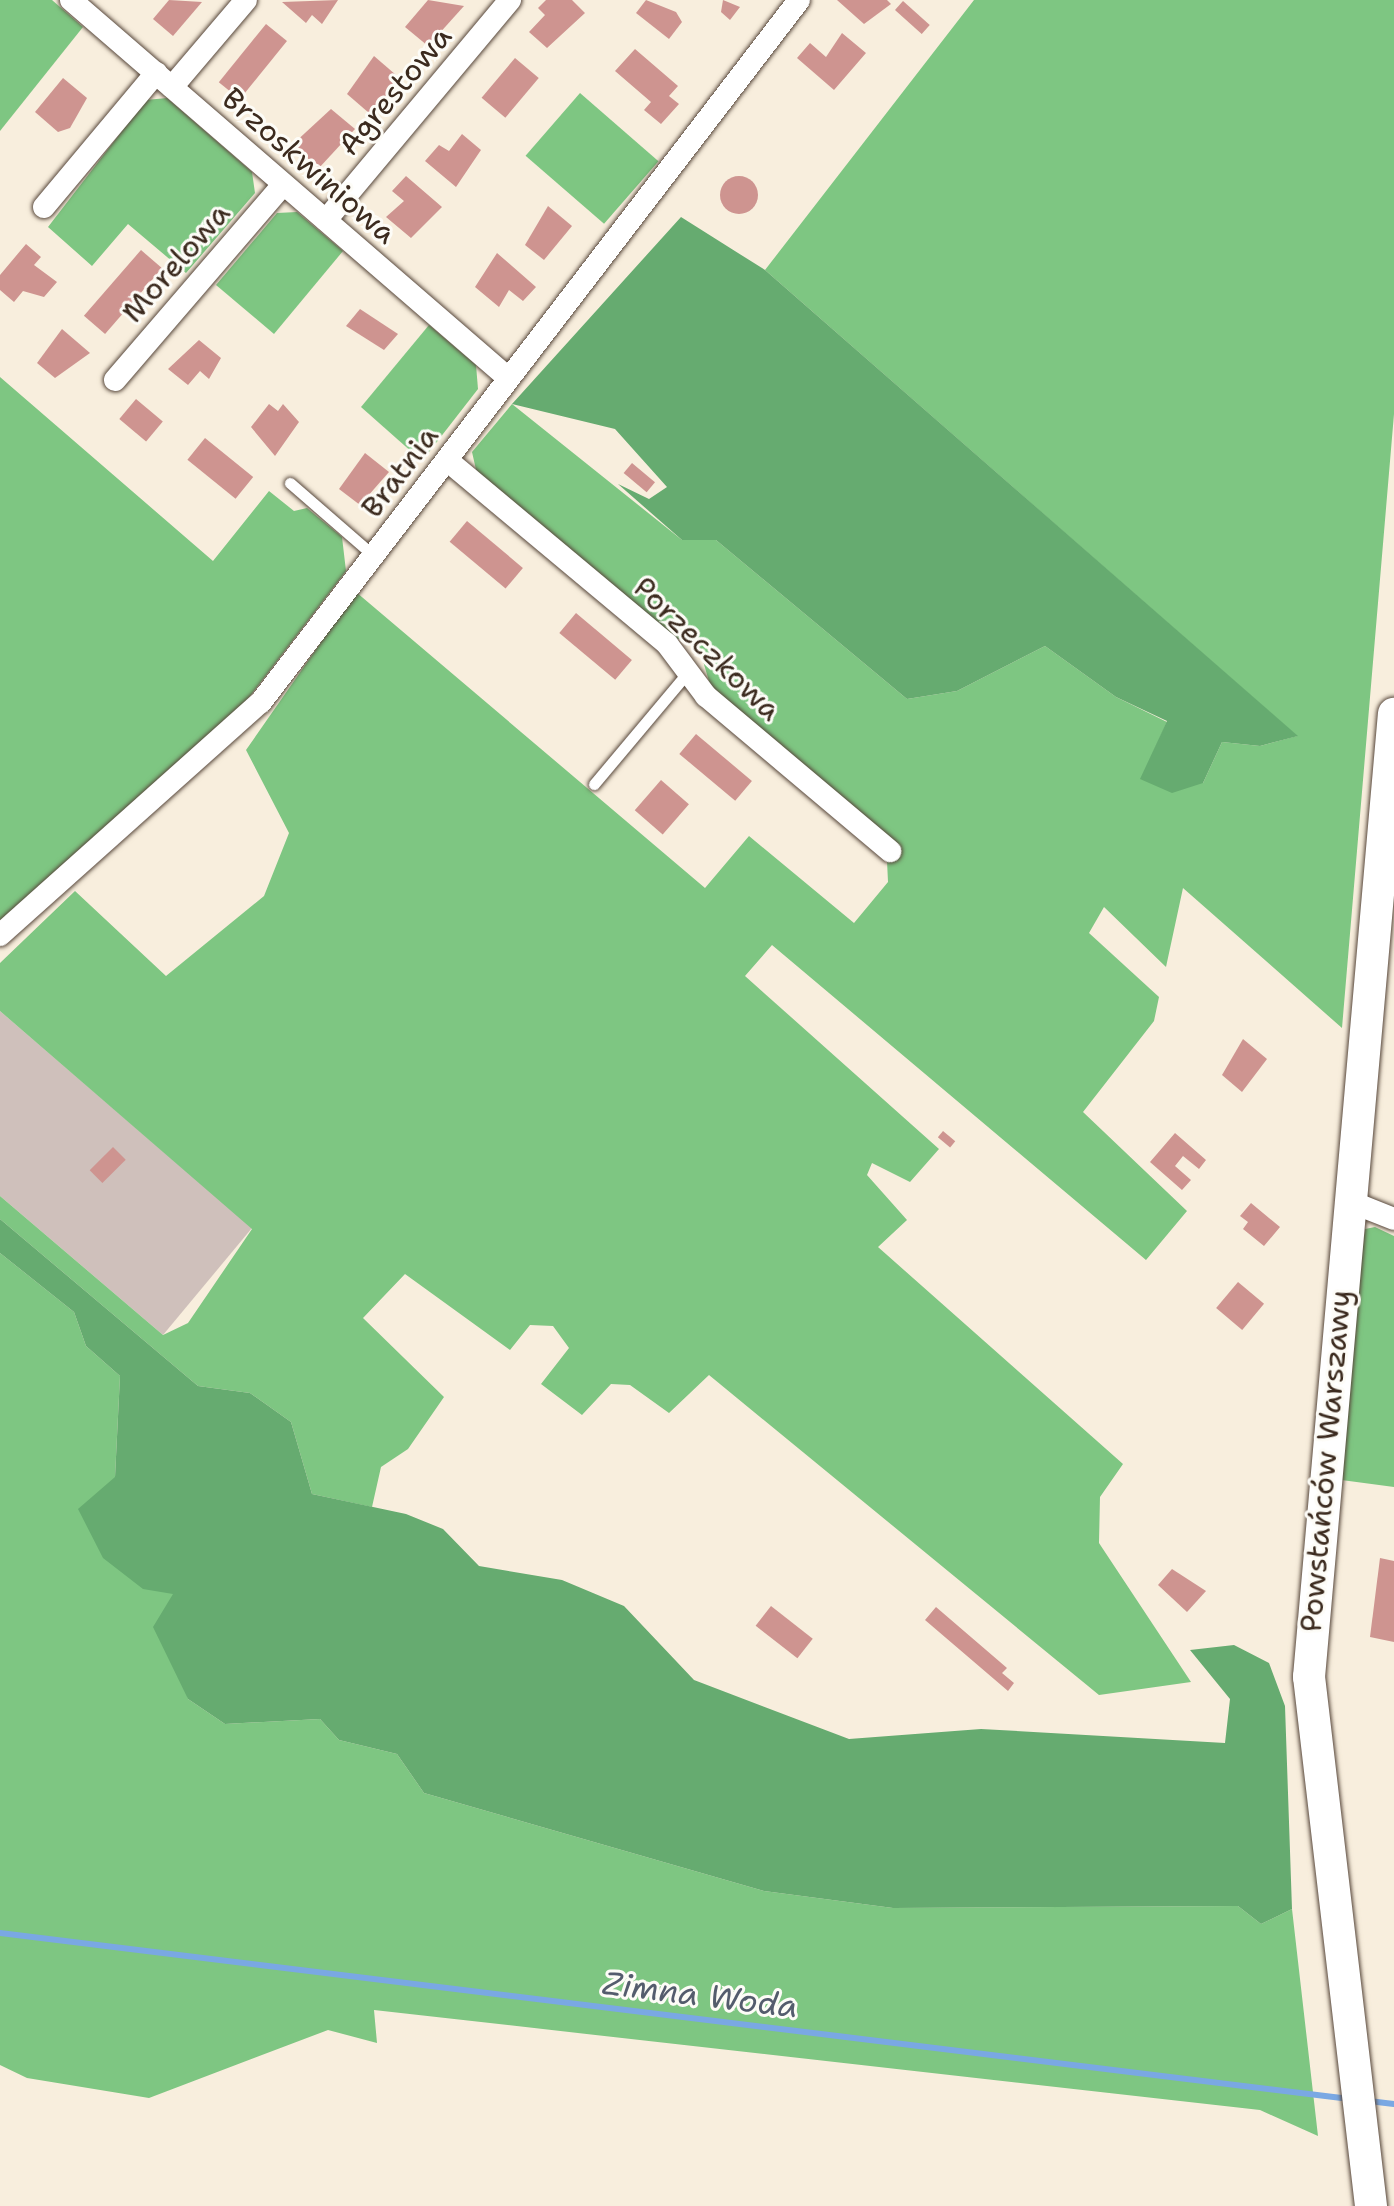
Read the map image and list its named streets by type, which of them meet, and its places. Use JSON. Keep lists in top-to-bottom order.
{
  "streets": {
    "street": [
      "Agrestowa",
      "Brzoskwiniowa",
      "Morelowa",
      "Bratnia",
      "Porzeczkowa",
      "Powstańców Warszawy"
    ]
  },
  "crossings": [
    ["Agrestowa", "Brzoskwiniowa"],
    ["Brzoskwiniowa", "Morelowa"],
    ["Brzoskwiniowa", "Bratnia"],
    ["Bratnia", "Porzeczkowa"]
  ],
  "water": ["Zimna Woda"]
}
